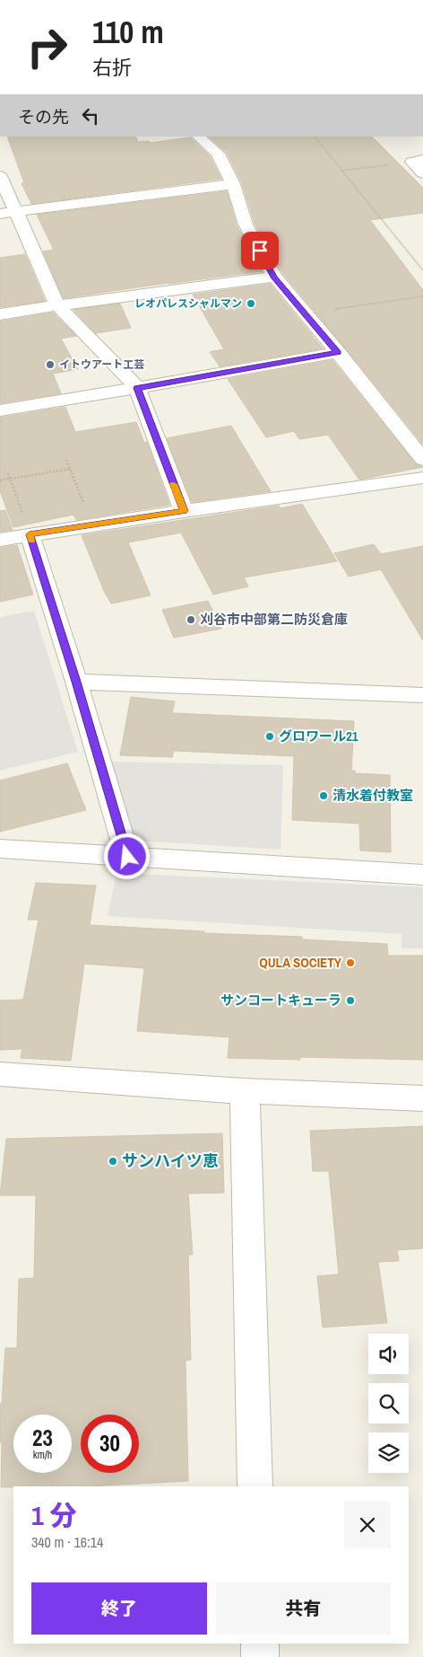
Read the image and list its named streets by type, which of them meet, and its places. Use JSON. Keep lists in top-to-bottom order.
{
  "places": [
    "レオパレスシャルマン",
    "イトウアート工芸",
    "刈谷市中部第二防災倉庫",
    "グロワール21",
    "清水着付教室",
    "QULA SOCIETY",
    "サンコートキューラ",
    "サンハイツ恵"
  ],
  "page": {
    "turn": ["110 m", "右折"],
    "then": "その先",
    "speed": "23 km/h",
    "limit": "30",
    "heading": ["1 分", "340 m · 16:14"],
    "buttons": ["終了", "共有"]
  }
}
